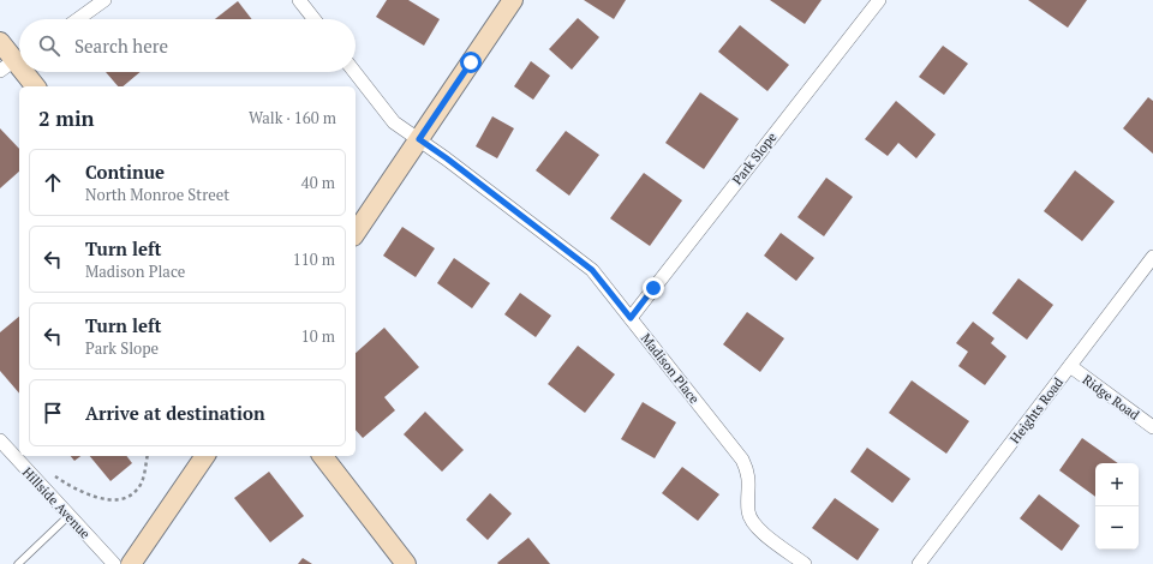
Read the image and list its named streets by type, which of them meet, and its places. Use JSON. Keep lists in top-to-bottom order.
{
  "streets": {
    "street": [
      "Park Slope",
      "Madison Place",
      "Ridge Road",
      "Heights Road",
      "Hillside Avenue"
    ]
  },
  "crossings": [
    ["Park Slope", "Madison Place"],
    ["Ridge Road", "Heights Road"]
  ],
  "page": {
    "search": "Search here",
    "heading": ["2 min", "Walk · 160 m"],
    "list": [
      ["Continue", "North Monroe Street", "40 m"],
      ["Turn left", "Madison Place", "110 m"],
      ["Turn left", "Park Slope", "10 m"],
      "Arrive at destination"
    ],
    "map_buttons": ["+", "−"]
  }
}
